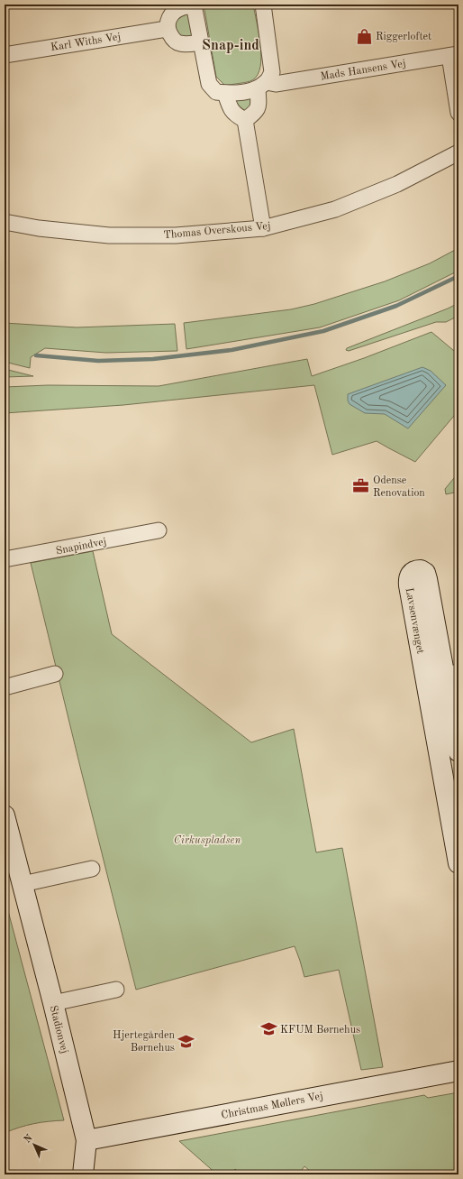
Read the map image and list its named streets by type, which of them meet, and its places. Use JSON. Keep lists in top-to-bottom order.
{
  "streets": {
    "street": [
      "Karl Withs Vej",
      "Mads Hansens Vej",
      "Thomas Overskous Vej",
      "Snapindvej",
      "Lavsenvænget",
      "Stadionvej",
      "Christmas Møllers Vej"
    ]
  },
  "crossings": [
    ["Stadionvej", "Christmas Møllers Vej"]
  ],
  "districts": ["Snap-ind"],
  "parks": ["Cirkuspladsen"],
  "places": {
    "shop": ["Riggerloftet"],
    "office": ["Odense Renovation"],
    "school or university": ["KFUM Børnehus", "Hjertegården Børnehus"]
  },
  "north": "top left"
}
